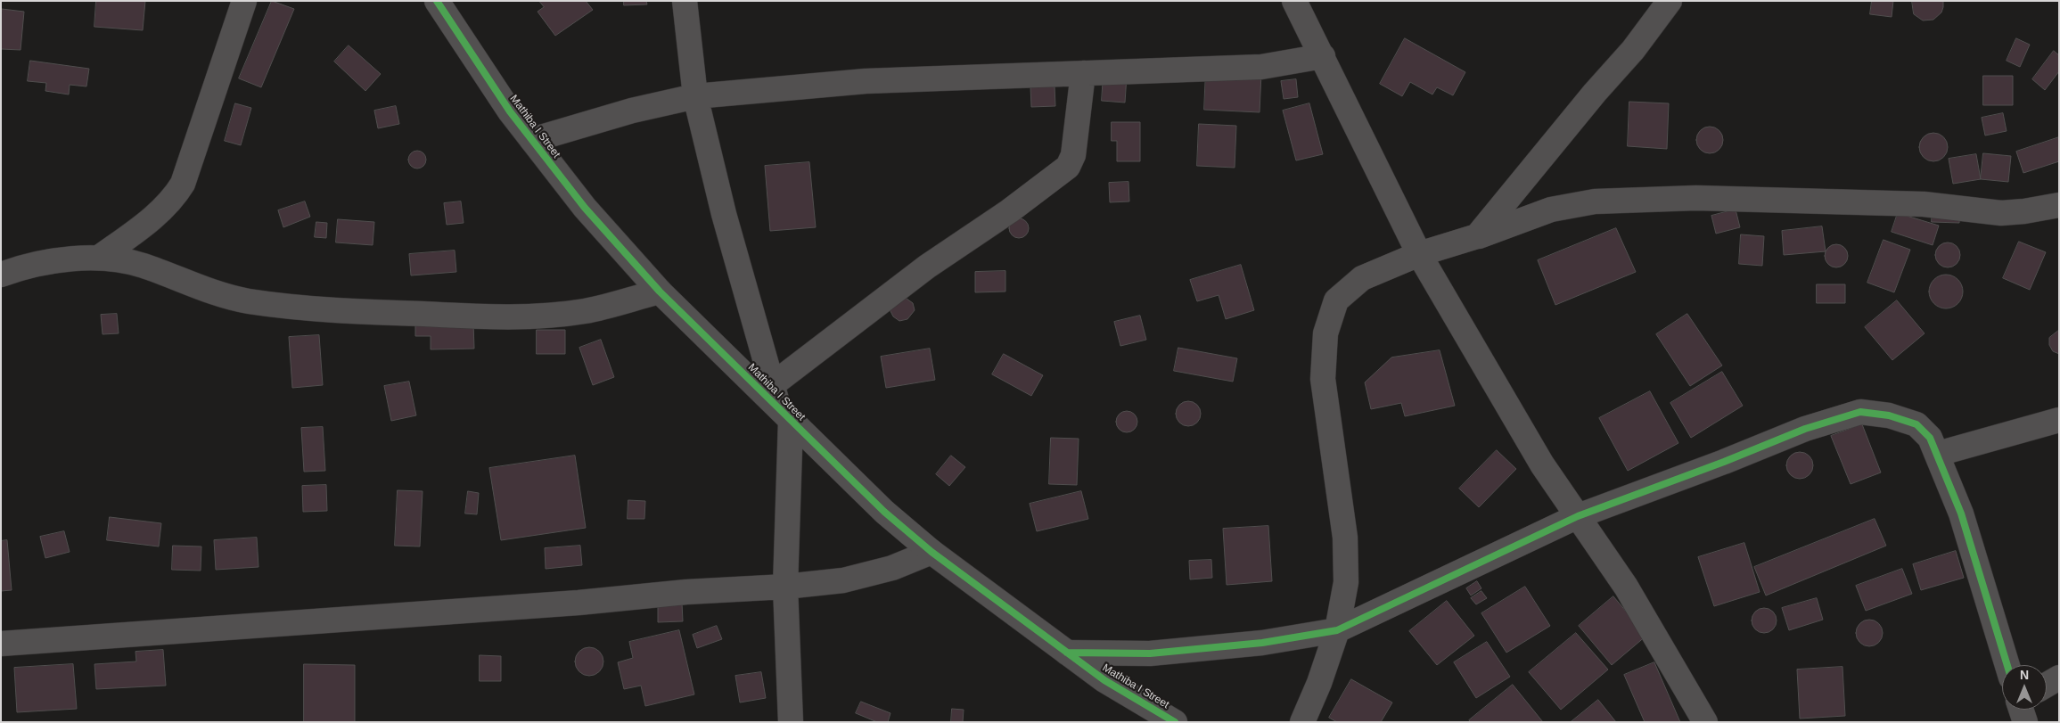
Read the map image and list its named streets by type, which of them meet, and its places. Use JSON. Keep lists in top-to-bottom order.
{
  "streets": {
    "street": ["Mathiba I Street"]
  },
  "north": "top"
}
